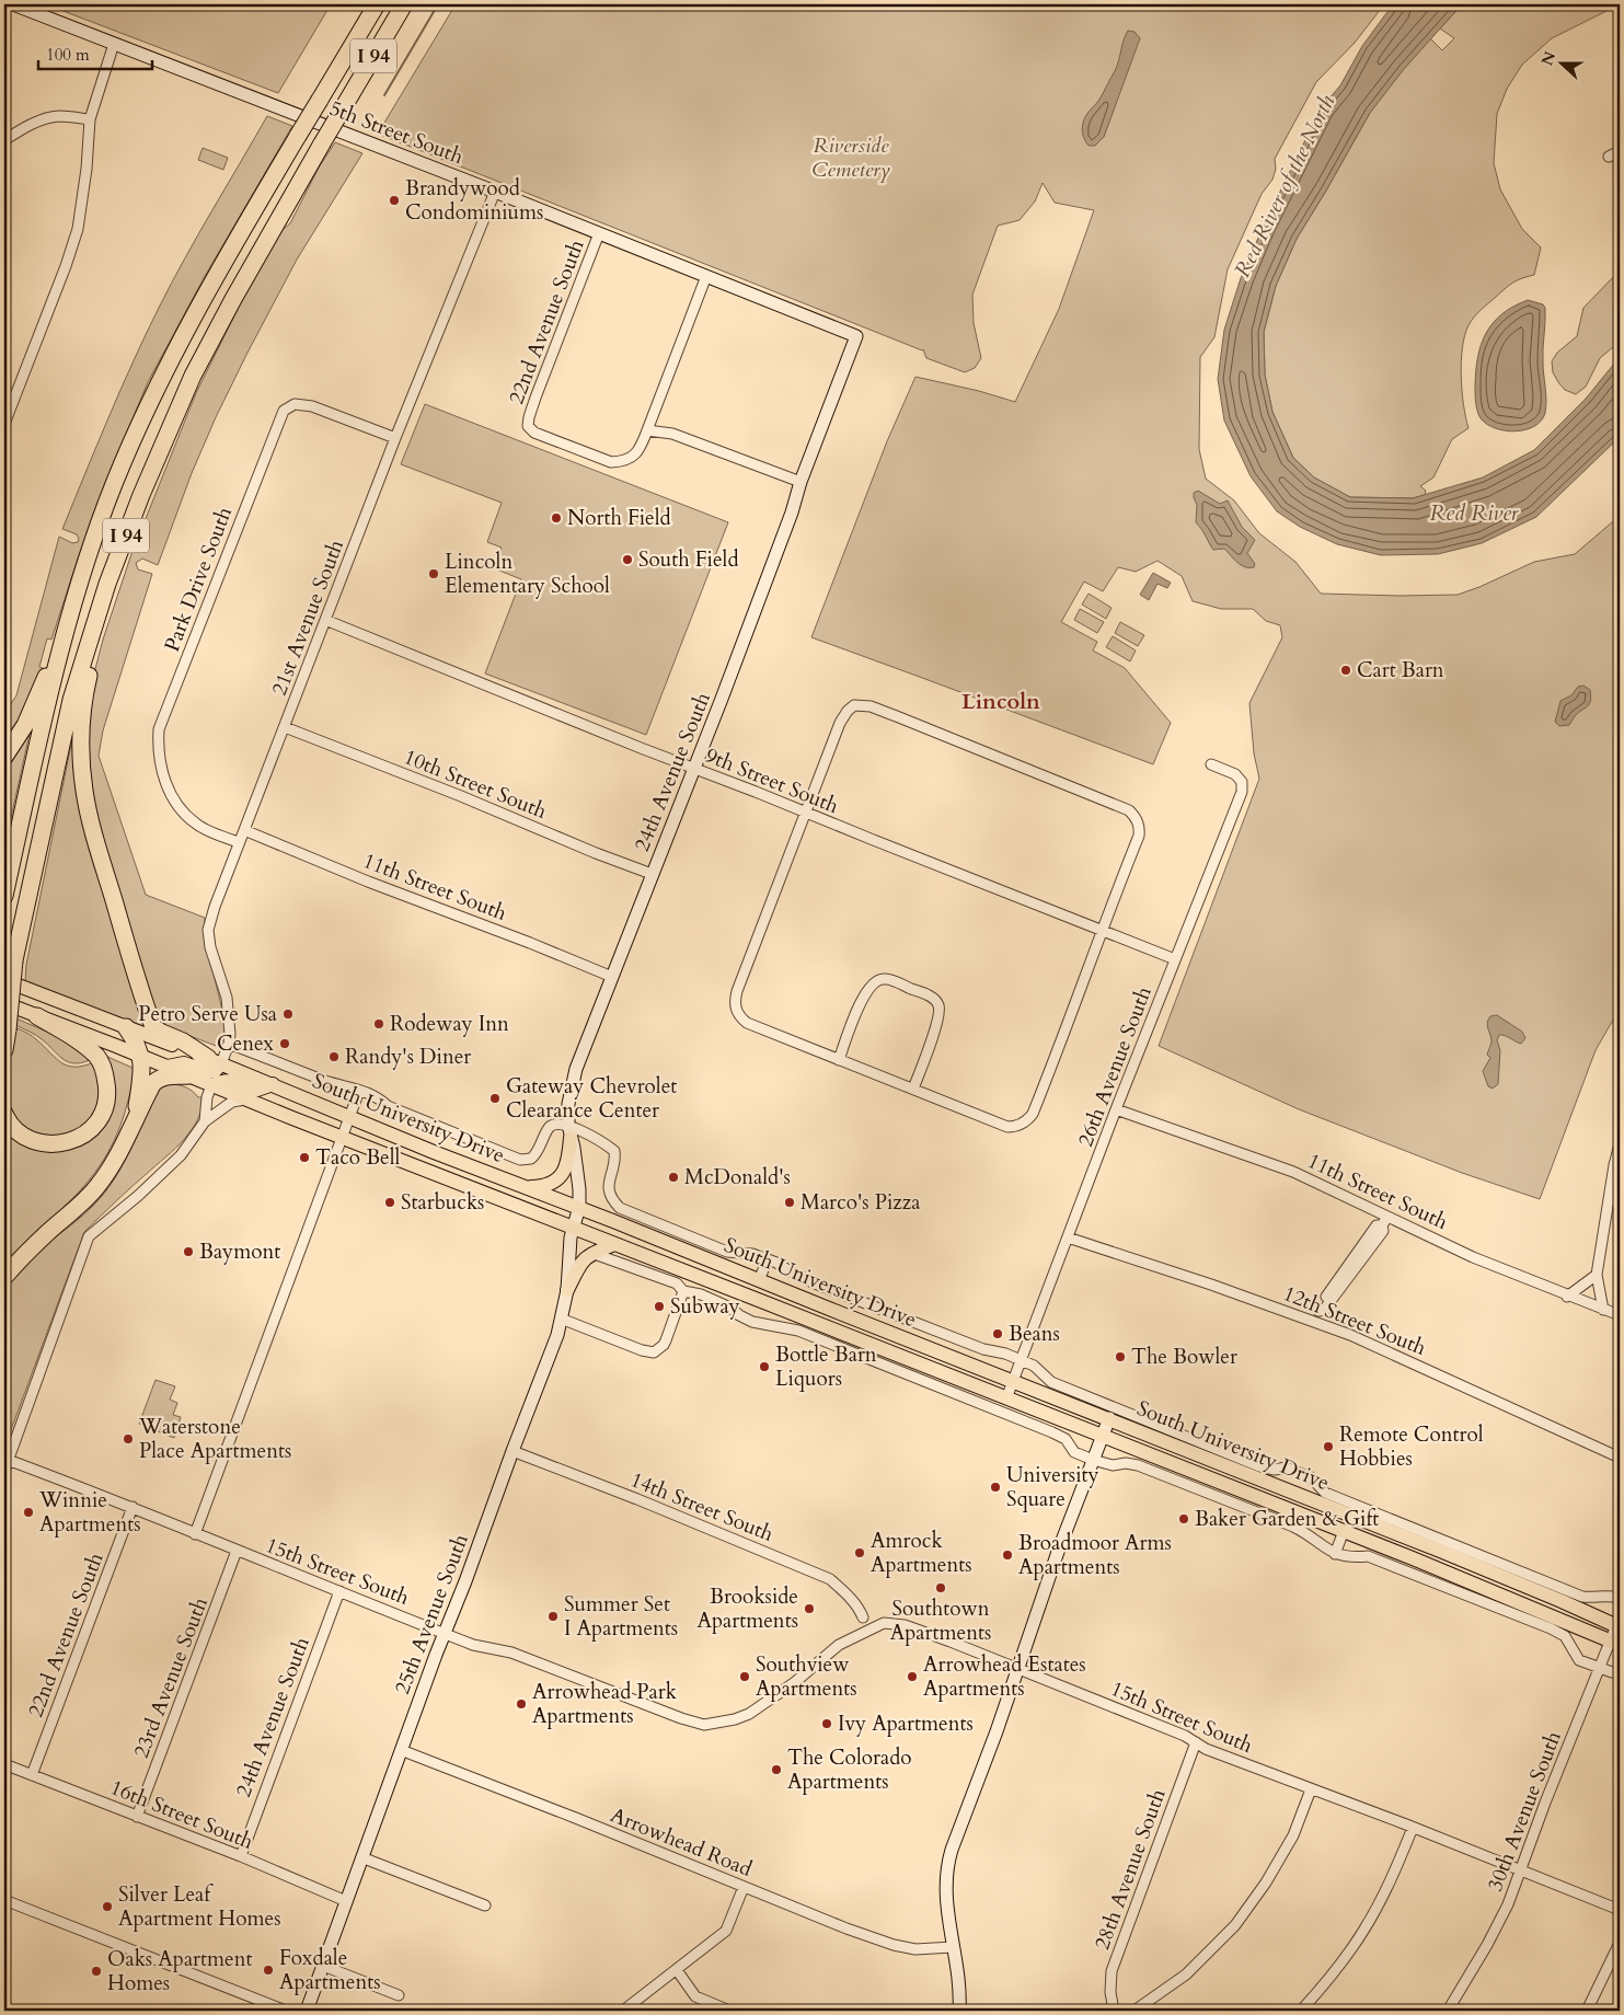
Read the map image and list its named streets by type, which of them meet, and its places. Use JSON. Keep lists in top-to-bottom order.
{
  "streets": {
    "highway": ["I 94"],
    "main road": ["South University Drive"],
    "street": [
      "5th Street South",
      "22nd Avenue South",
      "Park Drive South",
      "21st Avenue South",
      "24th Avenue South",
      "9th Street South",
      "10th Street South",
      "11th Street South",
      "26th Avenue South",
      "12th Street South",
      "14th Street South",
      "15th Street South",
      "25th Avenue South",
      "23rd Avenue South",
      "30th Avenue South",
      "16th Street South",
      "Arrowhead Road",
      "28th Avenue South"
    ]
  },
  "crossings": [
    ["I 94", "South University Drive"],
    ["5th Street South", "22nd Avenue South"],
    ["5th Street South", "21st Avenue South"],
    ["5th Street South", "24th Avenue South"],
    ["22nd Avenue South", "15th Street South"],
    ["22nd Avenue South", "16th Street South"],
    ["Park Drive South", "21st Avenue South"],
    ["21st Avenue South", "9th Street South"],
    ["21st Avenue South", "10th Street South"],
    ["21st Avenue South", "11th Street South"],
    ["21st Avenue South", "South University Drive"],
    ["24th Avenue South", "9th Street South"],
    ["24th Avenue South", "10th Street South"],
    ["24th Avenue South", "11th Street South"],
    ["24th Avenue South", "South University Drive"],
    ["24th Avenue South", "15th Street South"],
    ["24th Avenue South", "25th Avenue South"],
    ["24th Avenue South", "16th Street South"],
    ["9th Street South", "26th Avenue South"],
    ["11th Street South", "26th Avenue South"],
    ["26th Avenue South", "South University Drive"],
    ["26th Avenue South", "12th Street South"],
    ["South University Drive", "25th Avenue South"],
    ["South University Drive", "30th Avenue South"],
    ["14th Street South", "25th Avenue South"],
    ["15th Street South", "25th Avenue South"],
    ["15th Street South", "23rd Avenue South"],
    ["15th Street South", "30th Avenue South"],
    ["15th Street South", "28th Avenue South"],
    ["25th Avenue South", "16th Street South"],
    ["25th Avenue South", "Arrowhead Road"],
    ["23rd Avenue South", "16th Street South"]
  ],
  "districts": ["Lincoln"],
  "water": ["Red River of the North", "Red River"],
  "parks": ["Riverside Cemetery"],
  "places": [
    "Brandywood Condominiums",
    "North Field",
    "South Field",
    "Lincoln Elementary School",
    "Cart Barn",
    "Petro Serve Usa",
    "Rodeway Inn",
    "Cenex",
    "Randy's Diner",
    "Gateway Chevrolet Clearance Center",
    "Taco Bell",
    "McDonald's",
    "Starbucks",
    "Marco's Pizza",
    "Baymont",
    "Subway",
    "Beans",
    "The Bowler",
    "Bottle Barn Liquors",
    "Waterstone Place Apartments",
    "Remote Control Hobbies",
    "University Square",
    "Winnie Apartments",
    "Baker Garden & Gift",
    "Amrock Apartments",
    "Broadmoor Arms Apartments",
    "Southtown Apartments",
    "Brookside Apartments",
    "Summer Set I Apartments",
    "Southview Apartments",
    "Arrowhead Estates Apartments",
    "Arrowhead Park Apartments",
    "Ivy Apartments",
    "The Colorado Apartments",
    "Silver Leaf Apartment Homes",
    "Foxdale Apartments",
    "Oaks Apartment Homes"
  ],
  "scale_bar": "100 m",
  "north": "left"
}
